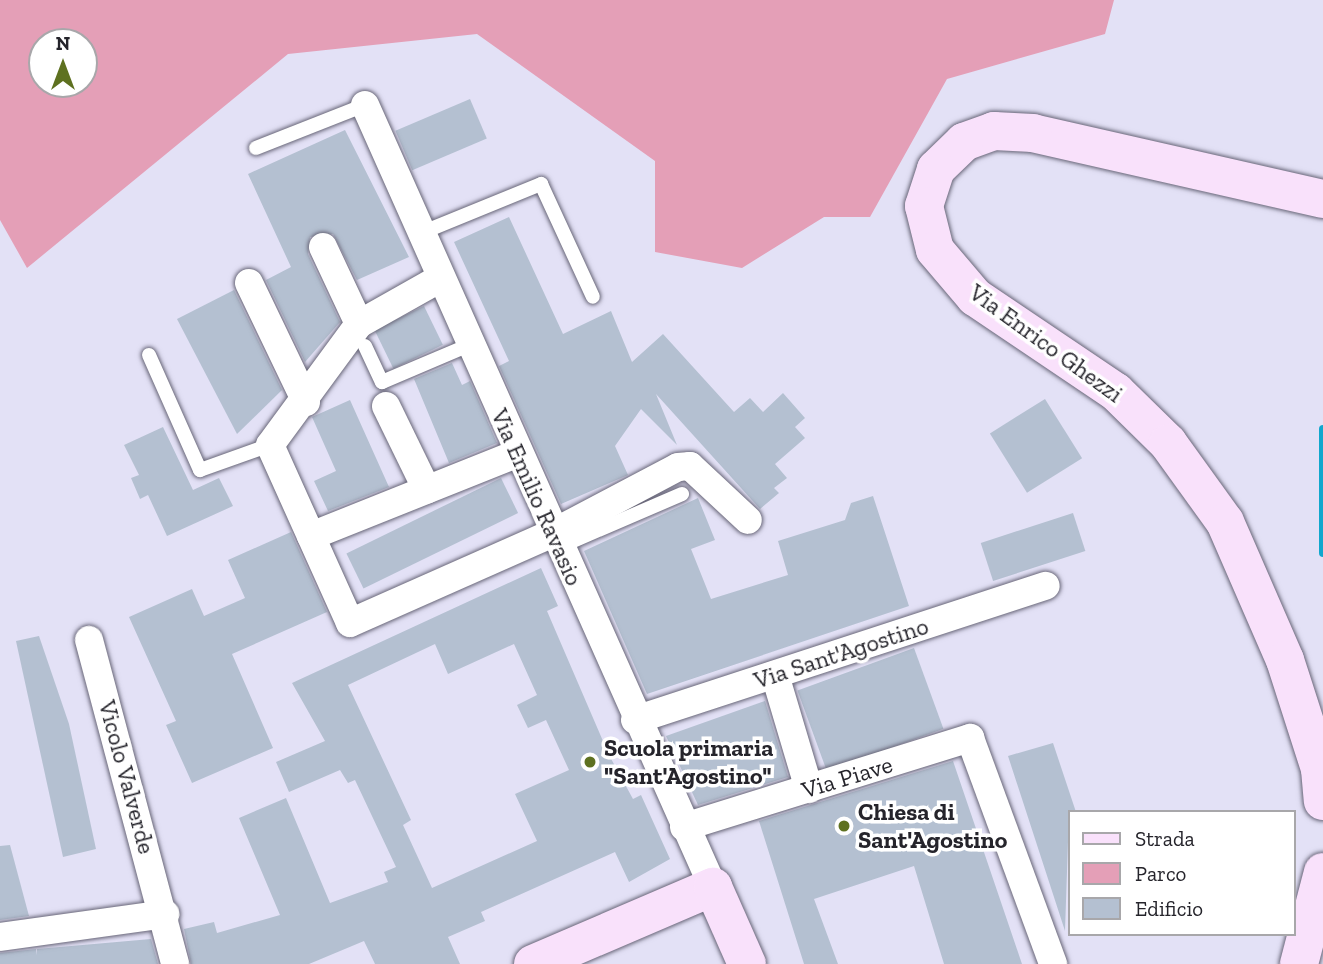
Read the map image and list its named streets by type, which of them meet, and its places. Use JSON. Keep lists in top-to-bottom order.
{
  "streets": {
    "street": [
      "Via Enrico Ghezzi",
      "Via Emilio Ravasio",
      "Via Sant'Agostino",
      "Vicolo Valverde",
      "Via Piave"
    ]
  },
  "crossings": [
    ["Via Emilio Ravasio", "Via Sant'Agostino"],
    ["Via Emilio Ravasio", "Via Piave"]
  ],
  "places": ["Scuola primaria \"Sant'Agostino\"", "Chiesa di Sant'Agostino"],
  "legend": ["Strada", "Parco", "Edificio"],
  "north": "top"
}
